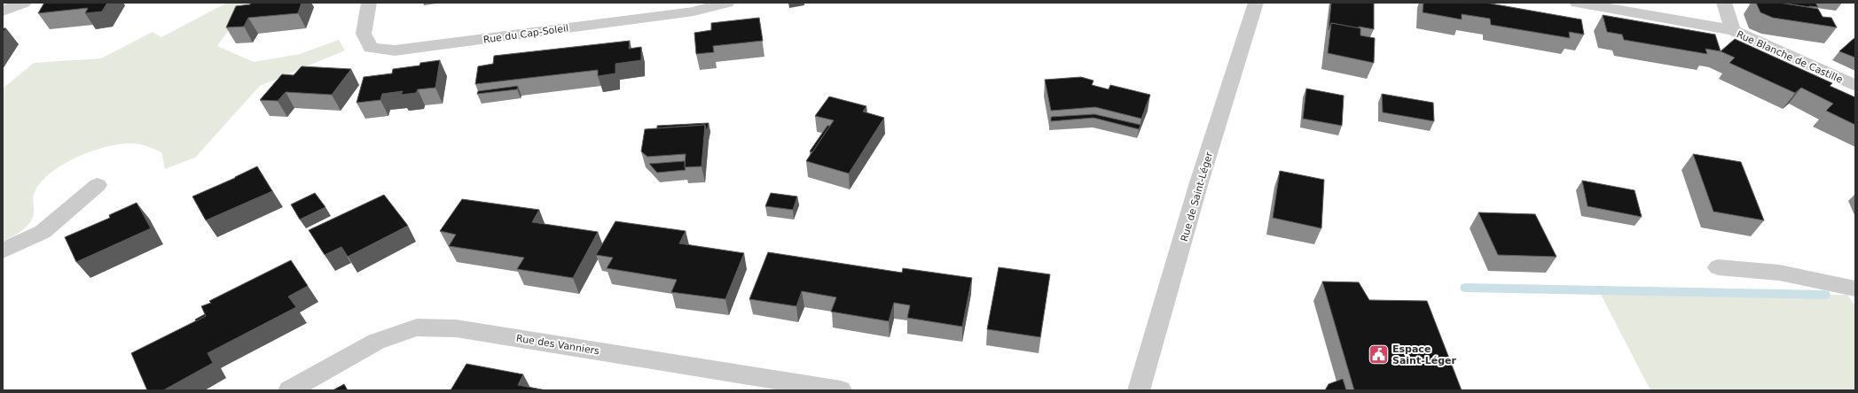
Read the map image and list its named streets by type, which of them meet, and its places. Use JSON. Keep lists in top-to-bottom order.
{
  "streets": {
    "street": [
      "Rue du Cap-Soleil",
      "Rue Blanche de Castille",
      "Rue de Saint-Léger",
      "Rue des Vanniers"
    ]
  },
  "places": {
    "public building": ["Espace Saint-Léger"]
  }
}
